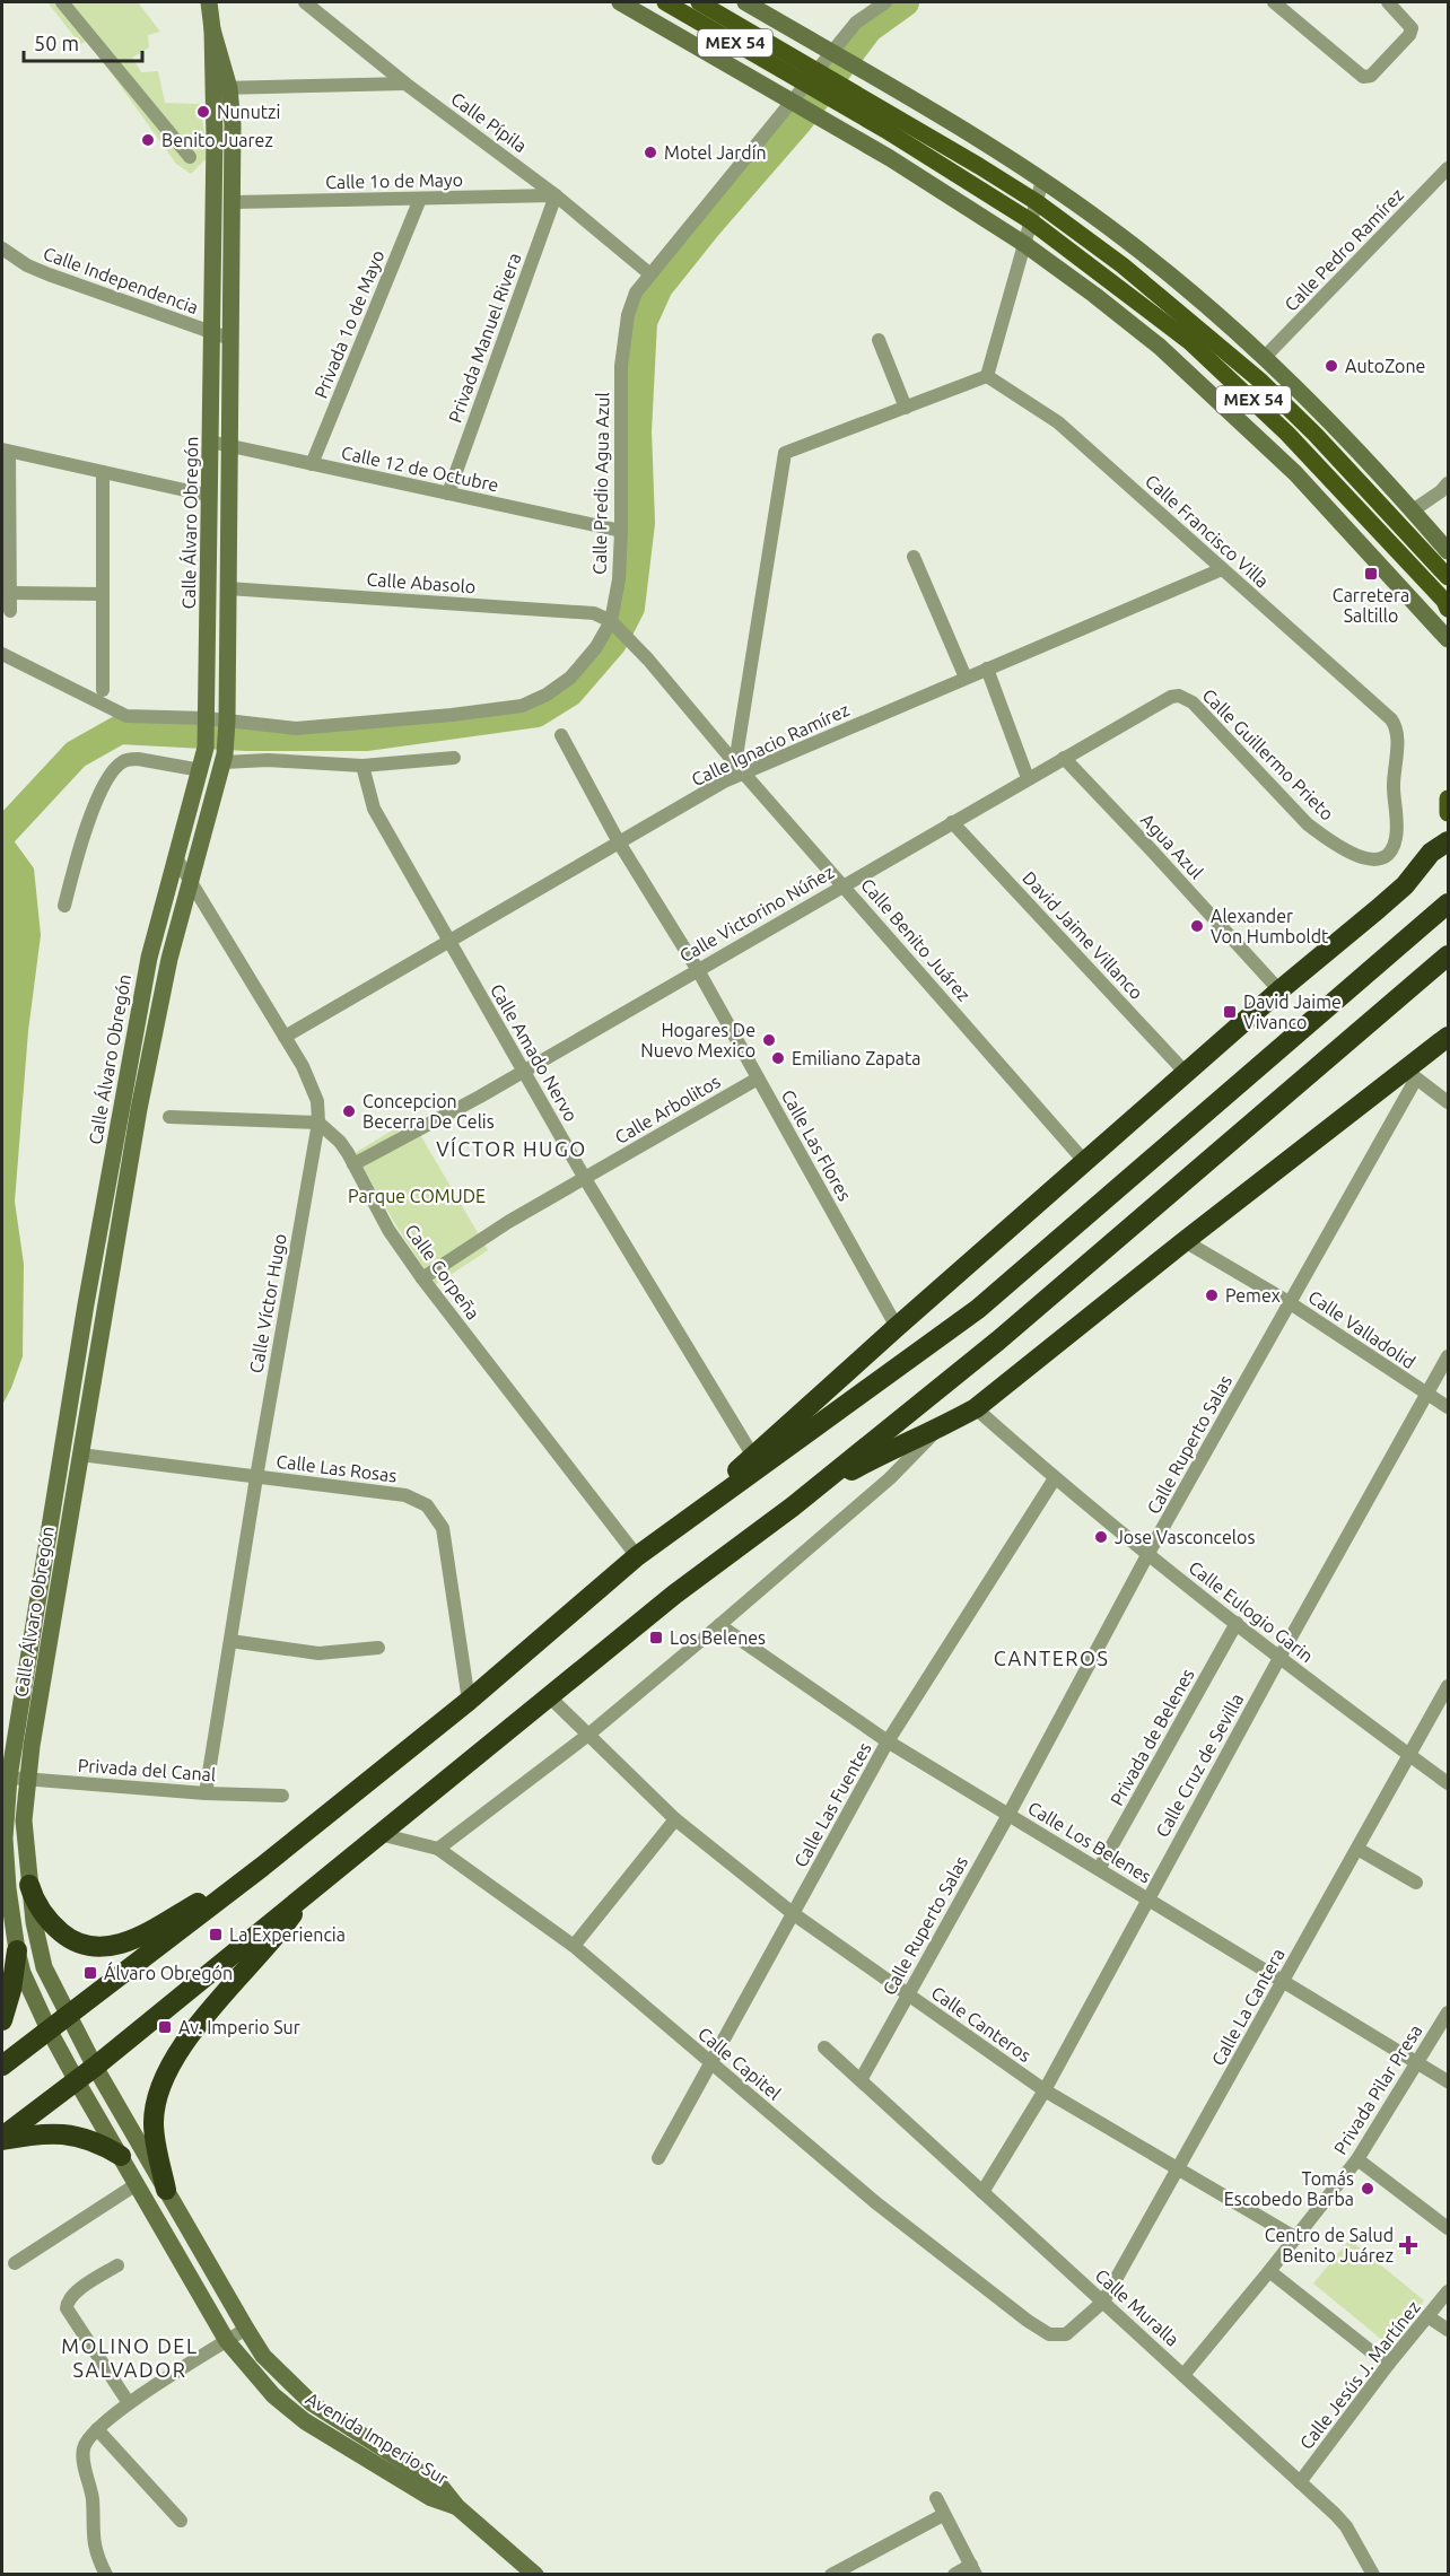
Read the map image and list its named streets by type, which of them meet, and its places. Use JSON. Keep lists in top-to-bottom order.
{
  "streets": {
    "main road": ["MEX 54"],
    "street": [
      "Calle Pípila",
      "Calle 1o de Mayo",
      "Calle Pedro Ramírez",
      "Calle Independencia",
      "Privada 1o de Mayo",
      "Privada Manuel Rivera",
      "Calle 12 de Octubre",
      "Calle Predio Agua Azul",
      "Calle Álvaro Obregón",
      "Calle Francisco Villa",
      "Calle Abasolo",
      "Calle Ignacio Ramírez",
      "Calle Guillermo Prieto",
      "Agua Azul",
      "Calle Victorino Núñez",
      "David Jaime Villanco",
      "Calle Benito Juárez",
      "Calle Amado Nervo",
      "Calle Arbolitos",
      "Calle Las Flores",
      "Calle Corpeña",
      "Calle Víctor Hugo",
      "Calle Valladolid",
      "Calle Ruperto Salas",
      "Calle Las Rosas",
      "Calle Eulogio Garin",
      "Privada de Belenes",
      "Calle Cruz de Sevilla",
      "Privada del Canal",
      "Calle Las Fuentes",
      "Calle Los Belenes",
      "Calle La Cantera",
      "Calle Canteros",
      "Calle Capitel",
      "Privada Pilar Presa",
      "Calle Muralla",
      "Calle Jesús J. Martínez",
      "Avenida Imperio Sur"
    ]
  },
  "crossings": [
    ["MEX 54", "Calle Predio Agua Azul"],
    ["Calle Pípila", "Calle 1o de Mayo"],
    ["Calle Pípila", "Privada Manuel Rivera"],
    ["Calle Pípila", "Calle Predio Agua Azul"],
    ["Calle 1o de Mayo", "Privada 1o de Mayo"],
    ["Calle 1o de Mayo", "Privada Manuel Rivera"],
    ["Calle 1o de Mayo", "Calle Álvaro Obregón"],
    ["Calle Independencia", "Calle Álvaro Obregón"],
    ["Privada 1o de Mayo", "Calle 12 de Octubre"],
    ["Privada Manuel Rivera", "Calle 12 de Octubre"],
    ["Calle 12 de Octubre", "Calle Predio Agua Azul"],
    ["Calle 12 de Octubre", "Calle Álvaro Obregón"],
    ["Calle Predio Agua Azul", "Calle Álvaro Obregón"],
    ["Calle Predio Agua Azul", "Calle Abasolo"],
    ["Calle Predio Agua Azul", "Calle Benito Juárez"],
    ["Calle Álvaro Obregón", "Calle Abasolo"],
    ["Calle Álvaro Obregón", "Calle Víctor Hugo"],
    ["Calle Álvaro Obregón", "Calle Las Rosas"],
    ["Calle Álvaro Obregón", "Privada del Canal"],
    ["Calle Álvaro Obregón", "Avenida Imperio Sur"],
    ["Calle Francisco Villa", "Calle Ignacio Ramírez"],
    ["Calle Francisco Villa", "Calle Guillermo Prieto"],
    ["Calle Abasolo", "Calle Benito Juárez"],
    ["Calle Ignacio Ramírez", "Calle Benito Juárez"],
    ["Calle Ignacio Ramírez", "Calle Amado Nervo"],
    ["Calle Ignacio Ramírez", "Calle Las Flores"],
    ["Calle Ignacio Ramírez", "Calle Víctor Hugo"],
    ["Calle Guillermo Prieto", "Calle Victorino Núñez"],
    ["Agua Azul", "Calle Victorino Núñez"],
    ["Calle Victorino Núñez", "David Jaime Villanco"],
    ["Calle Victorino Núñez", "Calle Benito Juárez"],
    ["Calle Victorino Núñez", "Calle Amado Nervo"],
    ["Calle Victorino Núñez", "Calle Las Flores"],
    ["Calle Victorino Núñez", "Calle Corpeña"],
    ["Calle Amado Nervo", "Calle Arbolitos"],
    ["Calle Arbolitos", "Calle Las Flores"],
    ["Calle Arbolitos", "Calle Corpeña"],
    ["Calle Corpeña", "Calle Víctor Hugo"],
    ["Calle Víctor Hugo", "Calle Las Rosas"],
    ["Calle Víctor Hugo", "Privada del Canal"],
    ["Calle Valladolid", "Calle Ruperto Salas"],
    ["Calle Valladolid", "Calle Cruz de Sevilla"],
    ["Calle Ruperto Salas", "Calle Eulogio Garin"],
    ["Calle Ruperto Salas", "Calle Los Belenes"],
    ["Calle Ruperto Salas", "Calle Canteros"],
    ["Calle Ruperto Salas", "Calle Muralla"],
    ["Calle Eulogio Garin", "Privada de Belenes"],
    ["Calle Eulogio Garin", "Calle Cruz de Sevilla"],
    ["Calle Eulogio Garin", "Calle Las Fuentes"],
    ["Calle Eulogio Garin", "Calle La Cantera"],
    ["Privada de Belenes", "Calle Los Belenes"],
    ["Calle Cruz de Sevilla", "Calle Los Belenes"],
    ["Calle Cruz de Sevilla", "Calle Canteros"],
    ["Calle Cruz de Sevilla", "Calle Muralla"],
    ["Calle Las Fuentes", "Calle Los Belenes"],
    ["Calle Las Fuentes", "Calle Canteros"],
    ["Calle Las Fuentes", "Calle Capitel"],
    ["Calle Los Belenes", "Calle La Cantera"],
    ["Calle Los Belenes", "Privada Pilar Presa"],
    ["Calle La Cantera", "Calle Canteros"],
    ["Calle La Cantera", "Calle Capitel"],
    ["Calle La Cantera", "Calle Muralla"],
    ["Calle Canteros", "Privada Pilar Presa"],
    ["Privada Pilar Presa", "Calle Muralla"],
    ["Calle Muralla", "Calle Jesús J. Martínez"]
  ],
  "districts": ["VÍCTOR HUGO", "CANTEROS", "MOLINO DEL SALVADOR"],
  "parks": ["Parque COMUDE"],
  "places": {
    "other": [
      "Nunutzi",
      "Benito Juarez",
      "Motel Jardín",
      "AutoZone",
      "Alexander Von Humboldt",
      "Hogares De Nuevo Mexico",
      "Emiliano Zapata",
      "Concepcion Becerra De Celis",
      "Pemex",
      "Jose Vasconcelos",
      "Tomás Escobedo Barba"
    ],
    "transit": [
      "Carretera Saltillo",
      "David Jaime Vivanco",
      "Los Belenes",
      "La Experiencia",
      "Álvaro Obregón",
      "Av. Imperio Sur"
    ],
    "health": ["Centro de Salud Benito Juárez"]
  },
  "scale_bar": "50 m"
}
